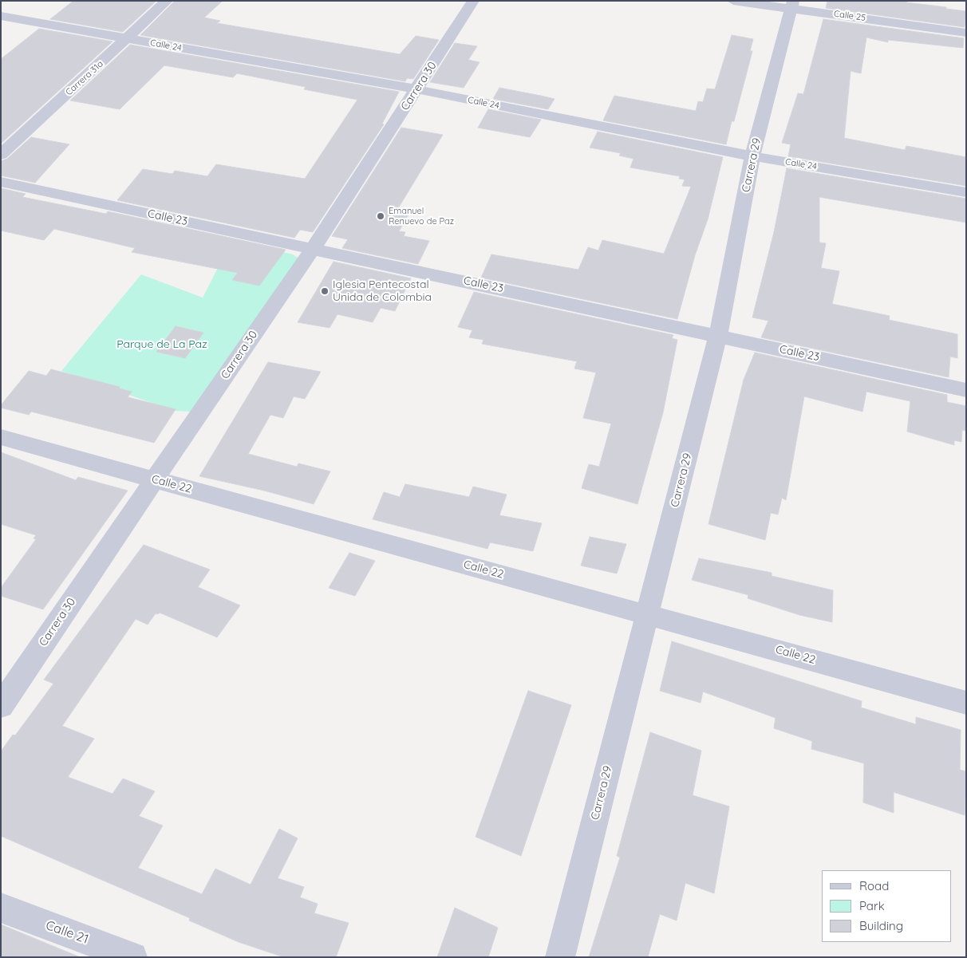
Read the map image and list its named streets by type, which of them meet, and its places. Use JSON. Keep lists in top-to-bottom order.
{
  "streets": {
    "street": [
      "Calle 25",
      "Calle 24",
      "Carrera 31a",
      "Carrera 30",
      "Carrera 29",
      "Calle 23",
      "Calle 22",
      "Calle 21"
    ]
  },
  "crossings": [
    ["Calle 25", "Carrera 29"],
    ["Calle 24", "Carrera 31a"],
    ["Calle 24", "Carrera 30"],
    ["Calle 24", "Carrera 29"],
    ["Carrera 30", "Calle 23"],
    ["Carrera 30", "Calle 22"],
    ["Carrera 29", "Calle 23"],
    ["Carrera 29", "Calle 22"]
  ],
  "parks": ["Parque de La Paz"],
  "places": ["Emanuel Renuevo de Paz", "Iglesia Pentecostal Unida de Colombia"],
  "legend": ["Road", "Park", "Building"]
}
